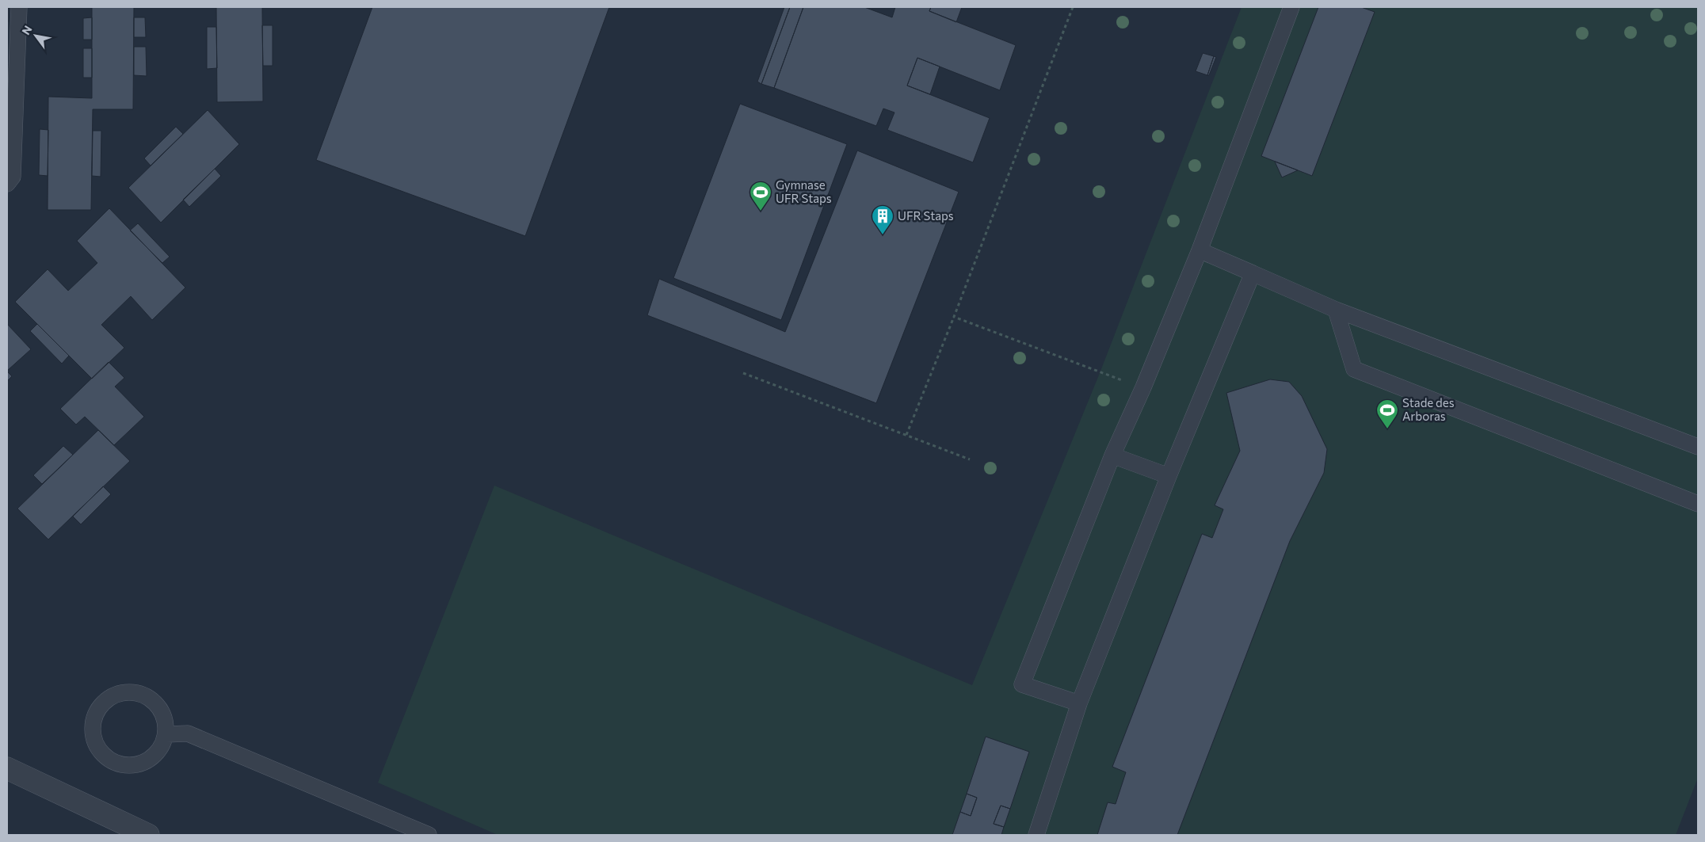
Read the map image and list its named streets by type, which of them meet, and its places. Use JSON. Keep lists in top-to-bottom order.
{
  "places": {
    "sports": ["Gymnase UFR Staps", "Stade des Arboras"],
    "building": ["UFR Staps"]
  },
  "north": "top left"
}
